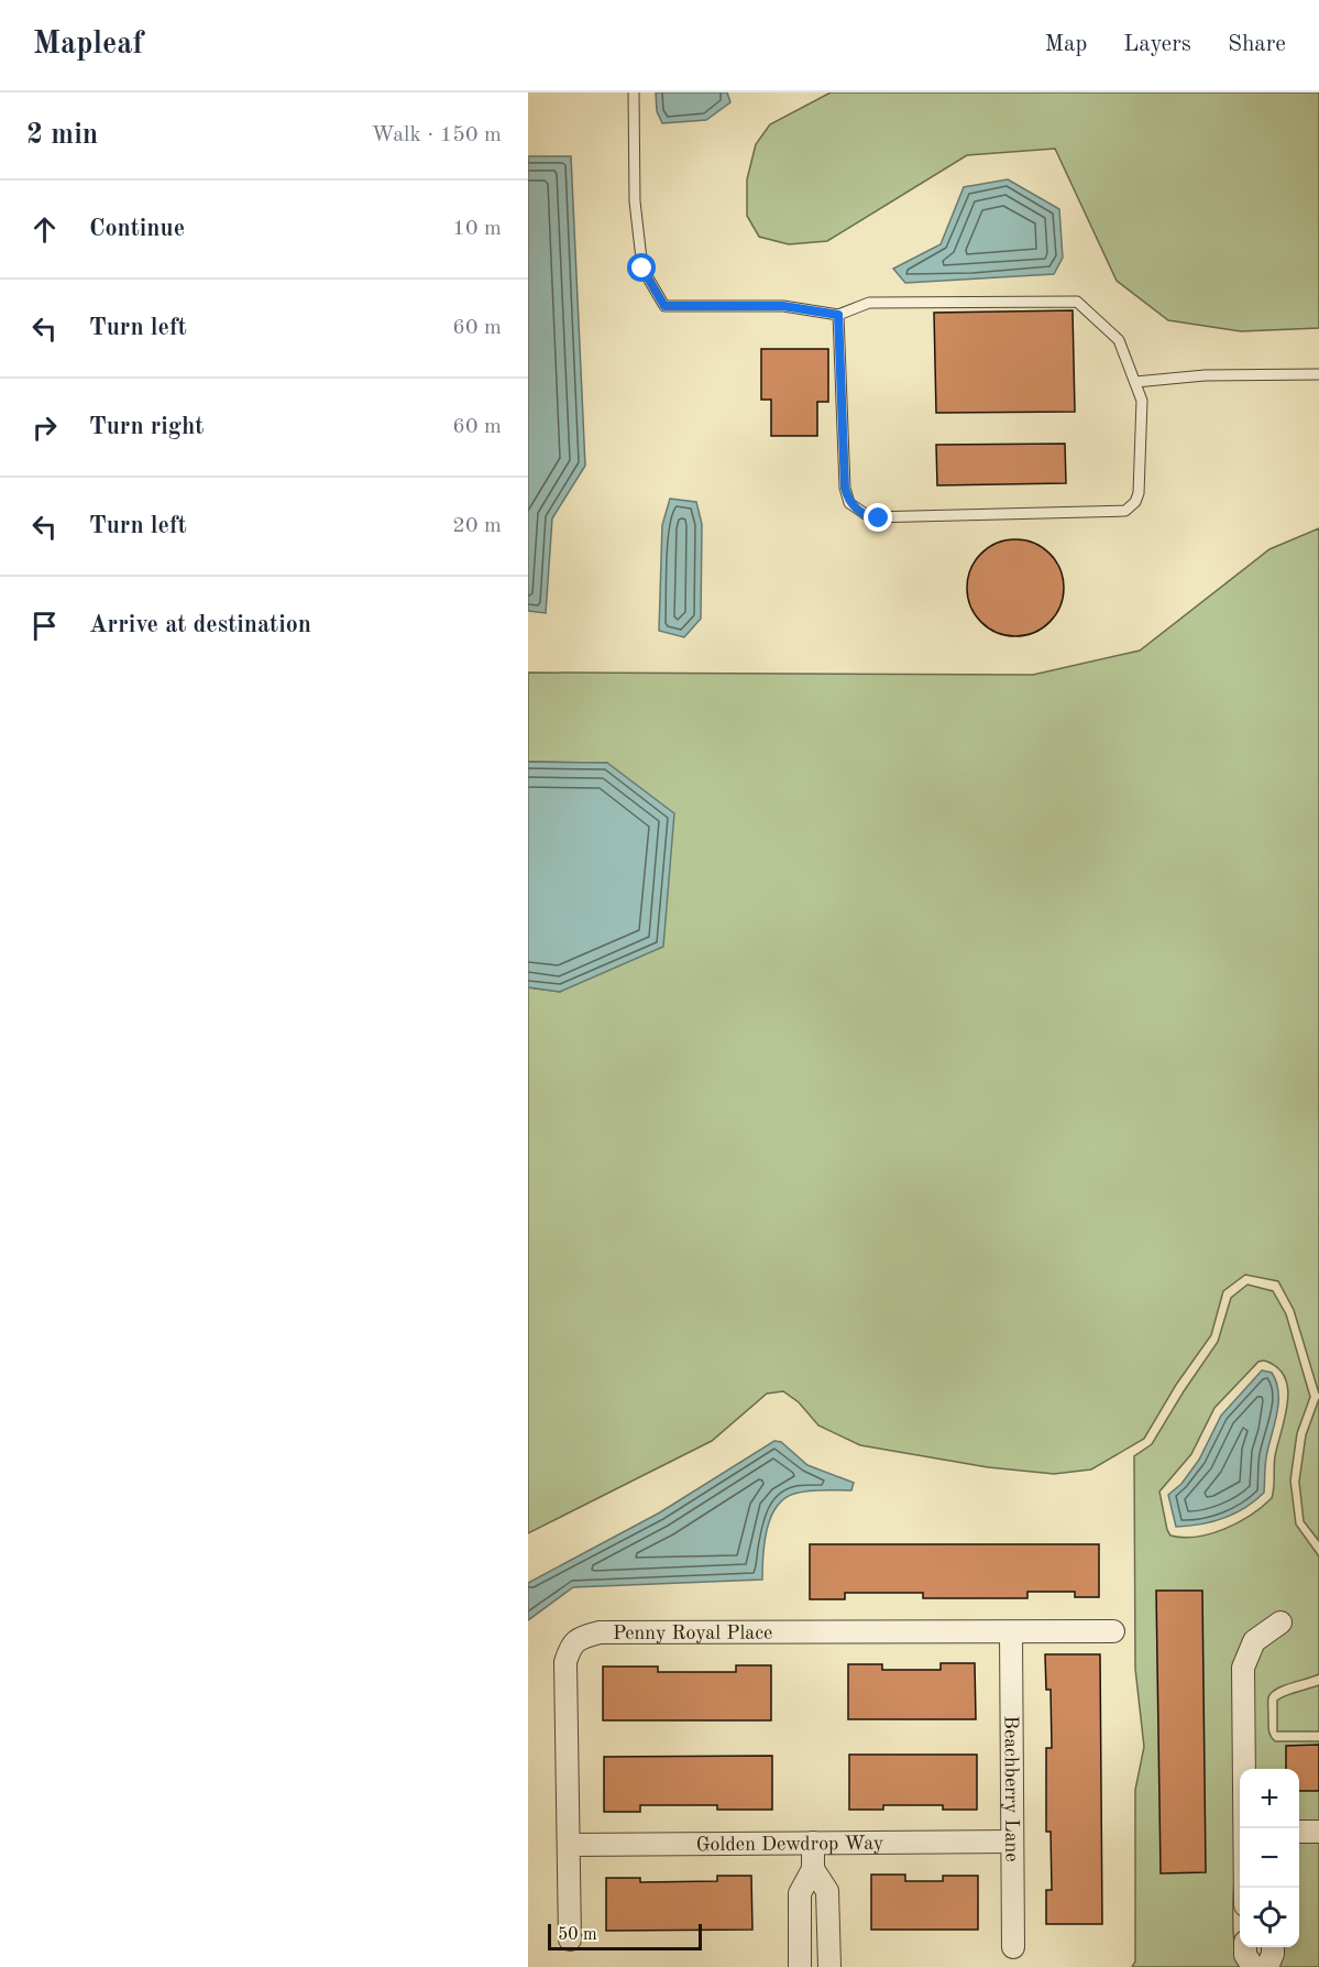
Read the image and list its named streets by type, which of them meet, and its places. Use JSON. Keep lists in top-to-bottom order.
{
  "streets": {
    "street": ["Penny Royal Place", "Beachberry Lane", "Golden Dewdrop Way"]
  },
  "crossings": [
    ["Penny Royal Place", "Beachberry Lane"],
    ["Penny Royal Place", "Golden Dewdrop Way"],
    ["Beachberry Lane", "Golden Dewdrop Way"]
  ],
  "scale_bar": "50 m",
  "page": {
    "header": "Mapleaf",
    "nav": ["Map", "Layers", "Share"],
    "heading": ["2 min", "Walk · 150 m"],
    "list": [
      ["Continue", "10 m"],
      ["Turn left", "60 m"],
      ["Turn right", "60 m"],
      ["Turn left", "20 m"],
      "Arrive at destination"
    ],
    "map_buttons": ["+", "−"],
    "scale": "50 m"
  }
}
